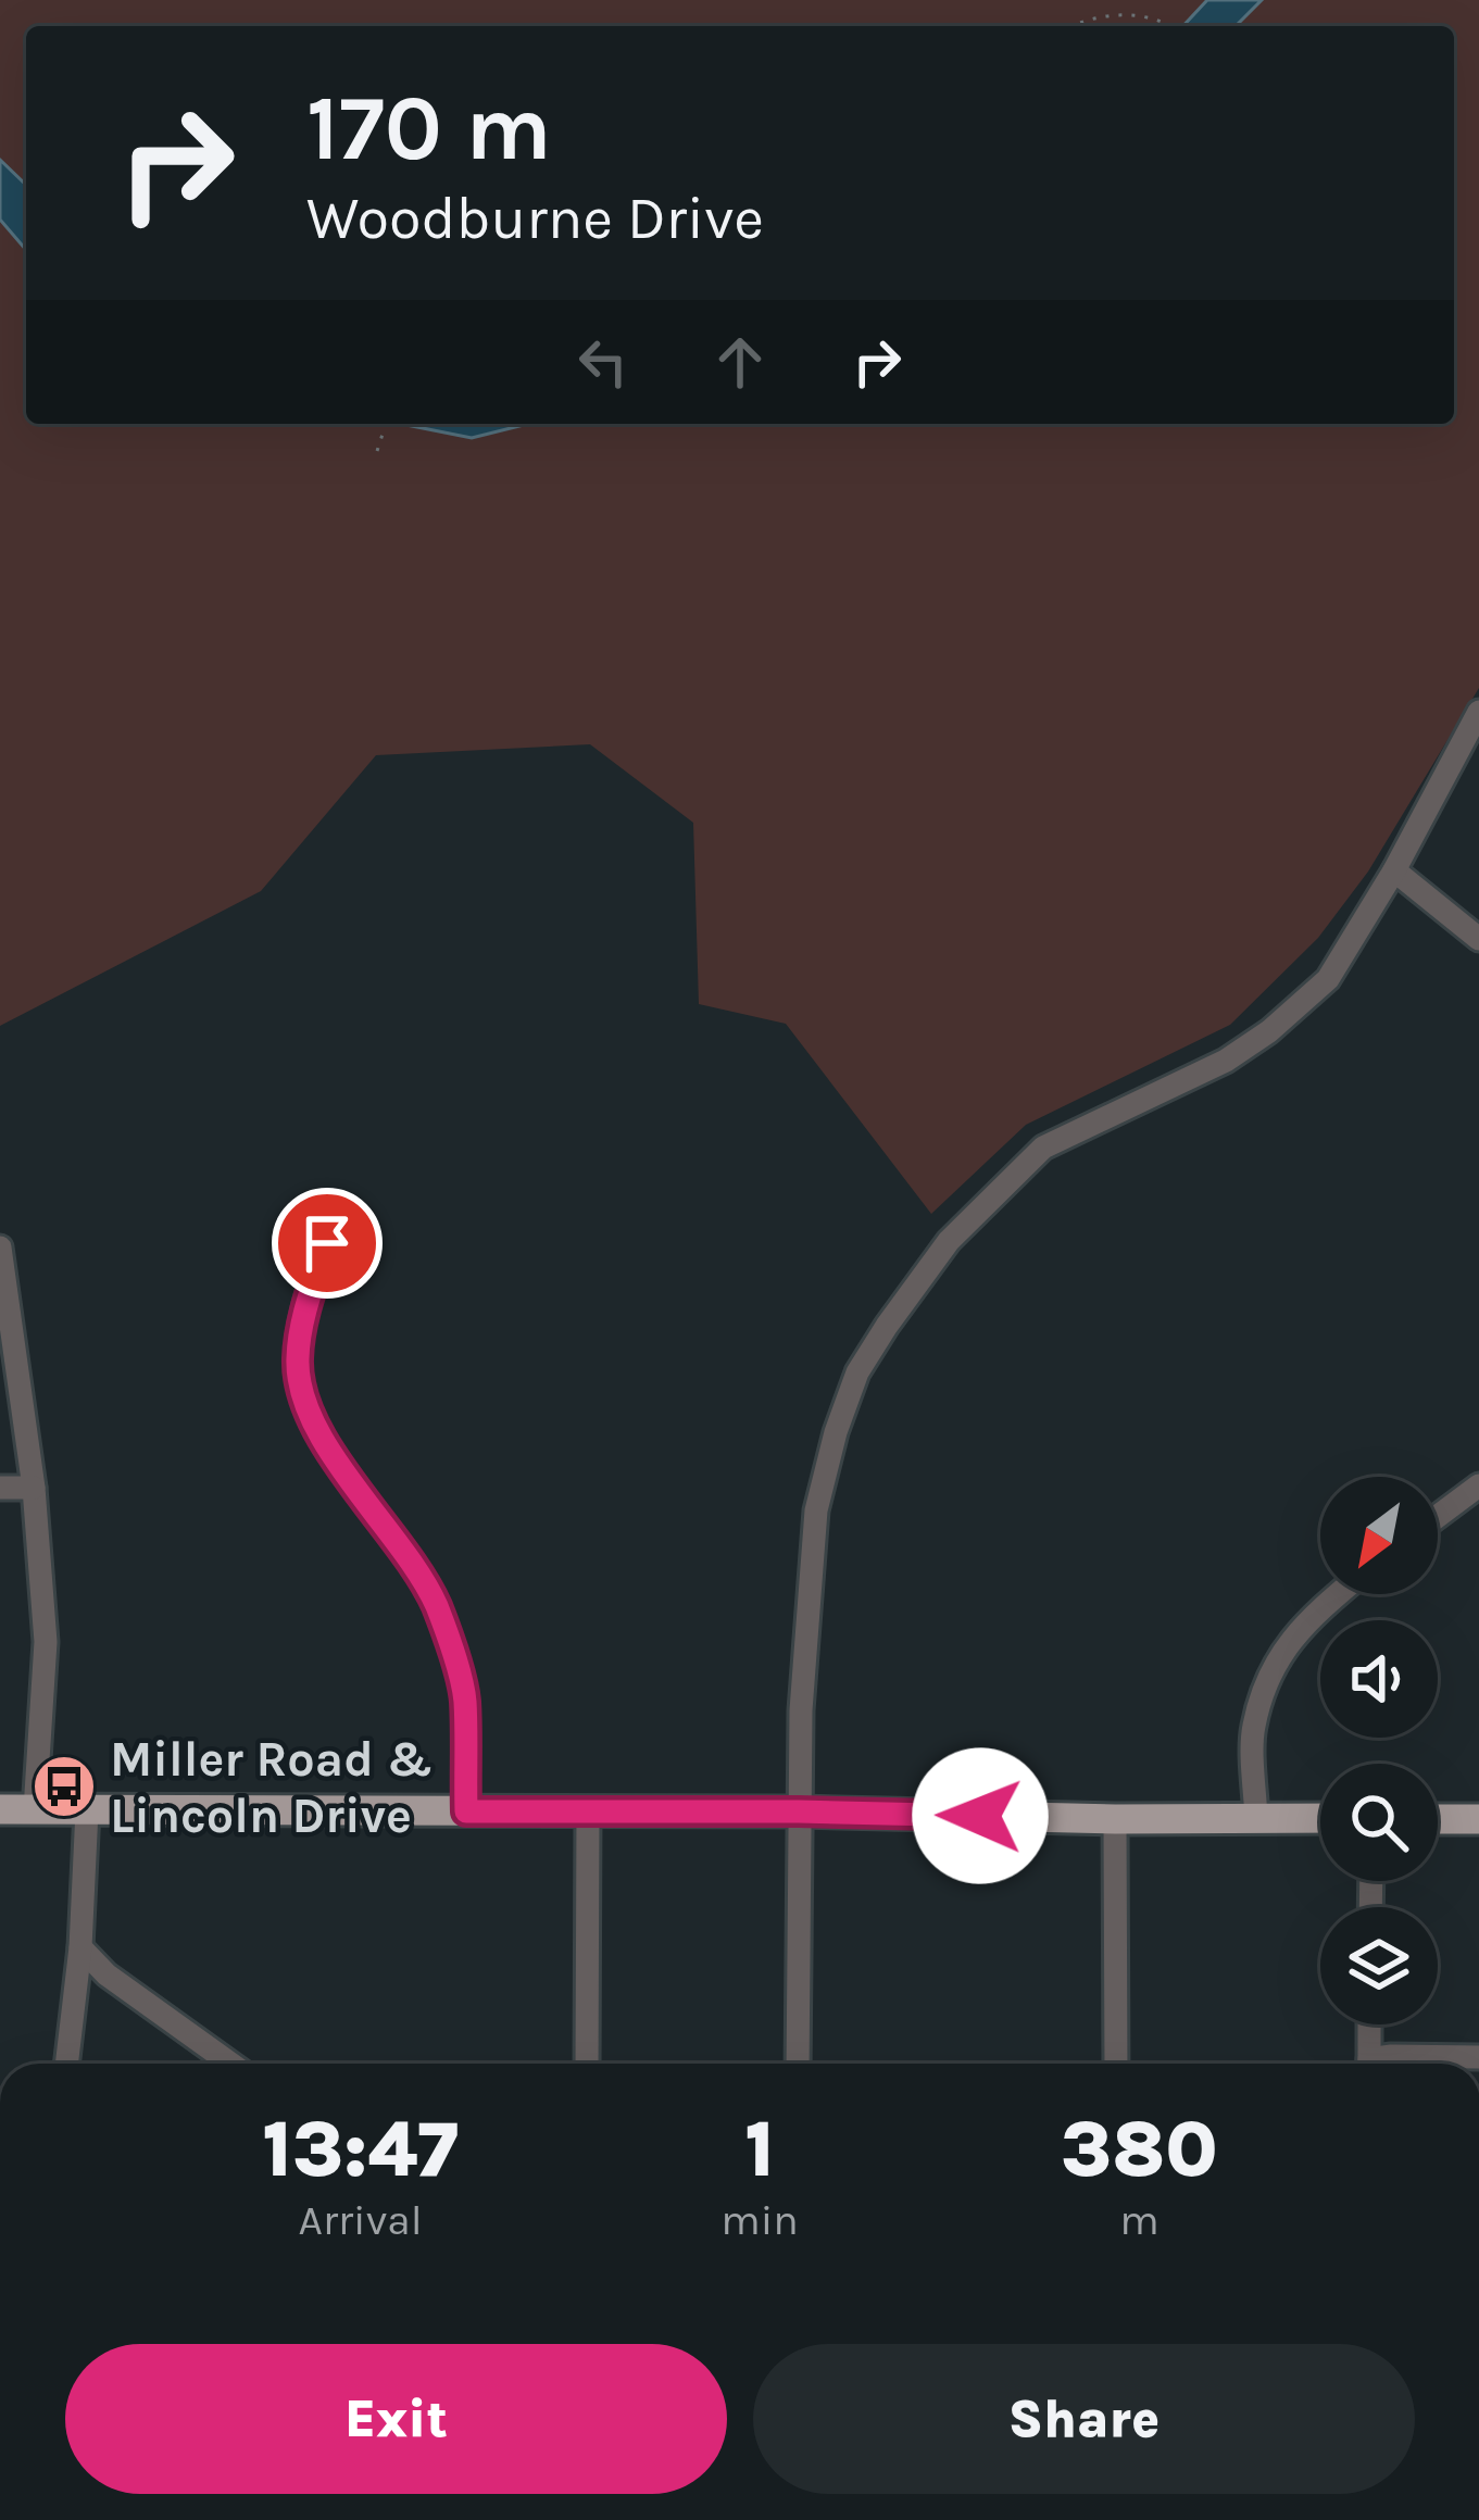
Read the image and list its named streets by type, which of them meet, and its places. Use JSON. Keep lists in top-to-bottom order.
{
  "places": {
    "bus stop": ["Miller Road & Lincoln Drive"]
  },
  "north": "bottom left",
  "page": {
    "turn": ["170 m", "Woodburne Drive"],
    "eta": [
      "13:47",
      "Arrival",
      "1",
      "min",
      "380",
      "m"
    ],
    "buttons": ["Exit", "Share"]
  }
}
